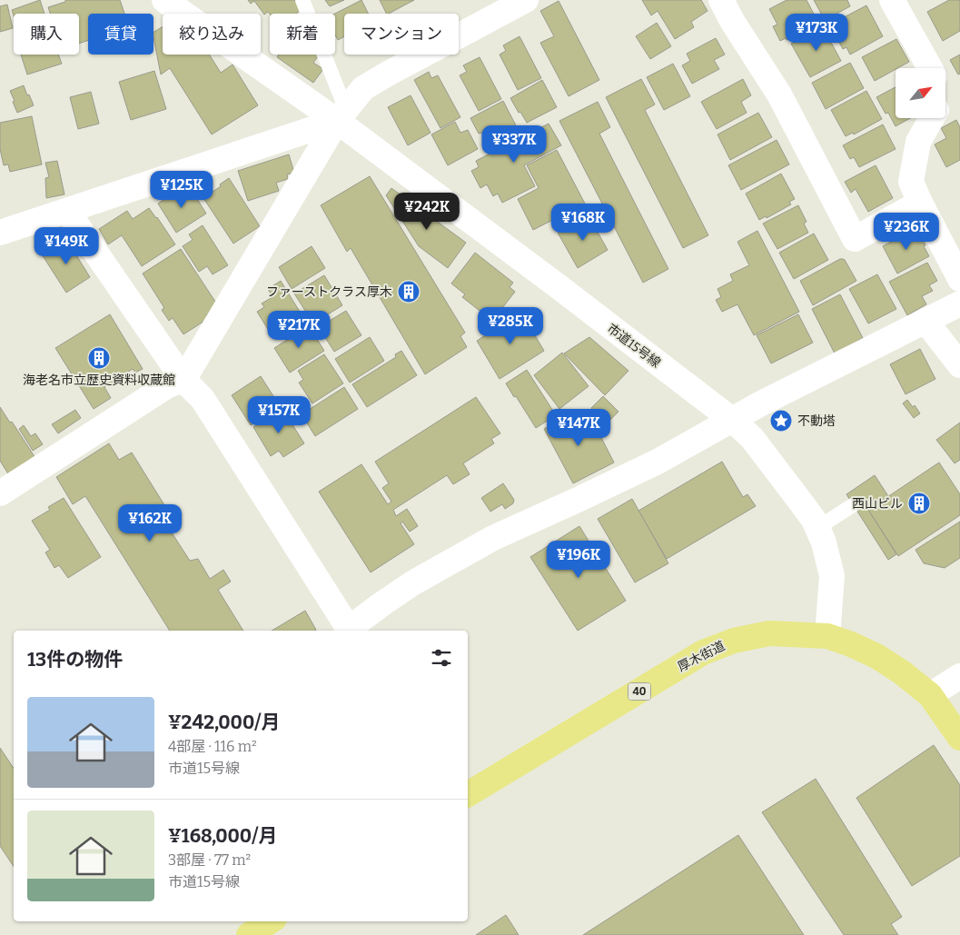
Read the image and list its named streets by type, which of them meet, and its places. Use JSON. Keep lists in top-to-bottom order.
{
  "streets": {
    "main road": ["厚木街道", "40"],
    "street": ["市道15号線"]
  },
  "crossings": [
    ["市道15号線", "厚木街道"]
  ],
  "places": {
    "building": ["ファーストクラス厚木", "海老名市立歴史資料収蔵館", "西山ビル"],
    "place": ["不動塔"]
  },
  "north": "top right",
  "page": {
    "price": [
      "¥173K",
      "¥337K",
      "¥125K",
      "¥242K",
      "¥168K",
      "¥236K",
      "¥149K",
      "¥285K",
      "¥217K",
      "¥157K",
      "¥147K",
      "¥162K",
      "¥196K"
    ],
    "chip": [
      "購入",
      "賃貸",
      "絞り込み",
      "新着",
      "マンション"
    ],
    "heading": "13件の物件",
    "list": [
      {
        "name": "¥242,000/月",
        "note": "4部屋 · 116 m² · 市道15号線"
      },
      {
        "name": "¥168,000/月",
        "note": "3部屋 · 77 m² · 市道15号線"
      }
    ]
  }
}
